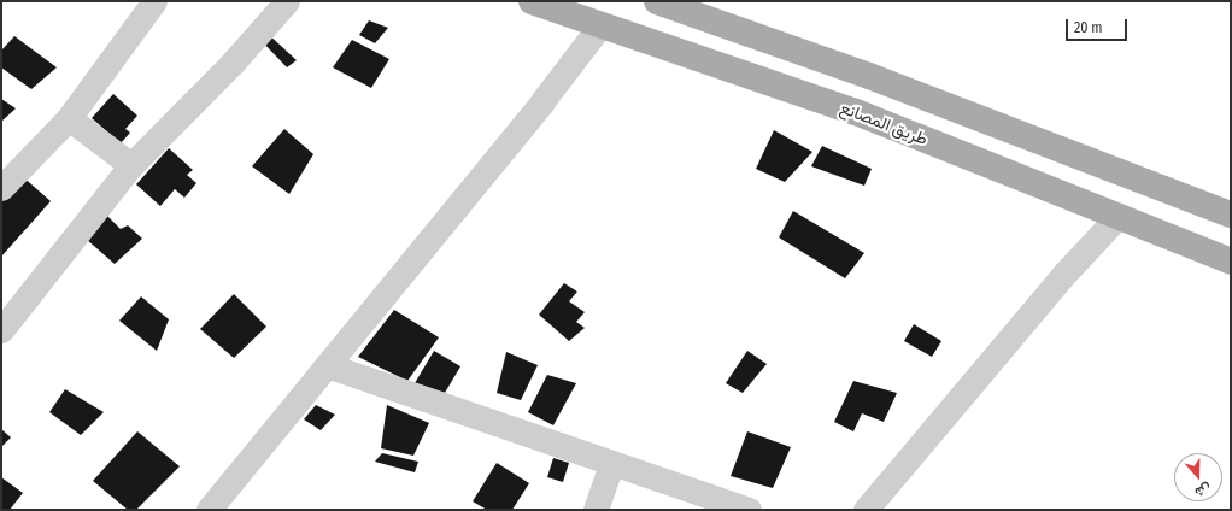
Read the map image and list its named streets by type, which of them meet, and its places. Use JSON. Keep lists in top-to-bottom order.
{
  "streets": {
    "main road": ["طريق المصانع"]
  },
  "scale_bar": "20 m",
  "north": "bottom"
}
